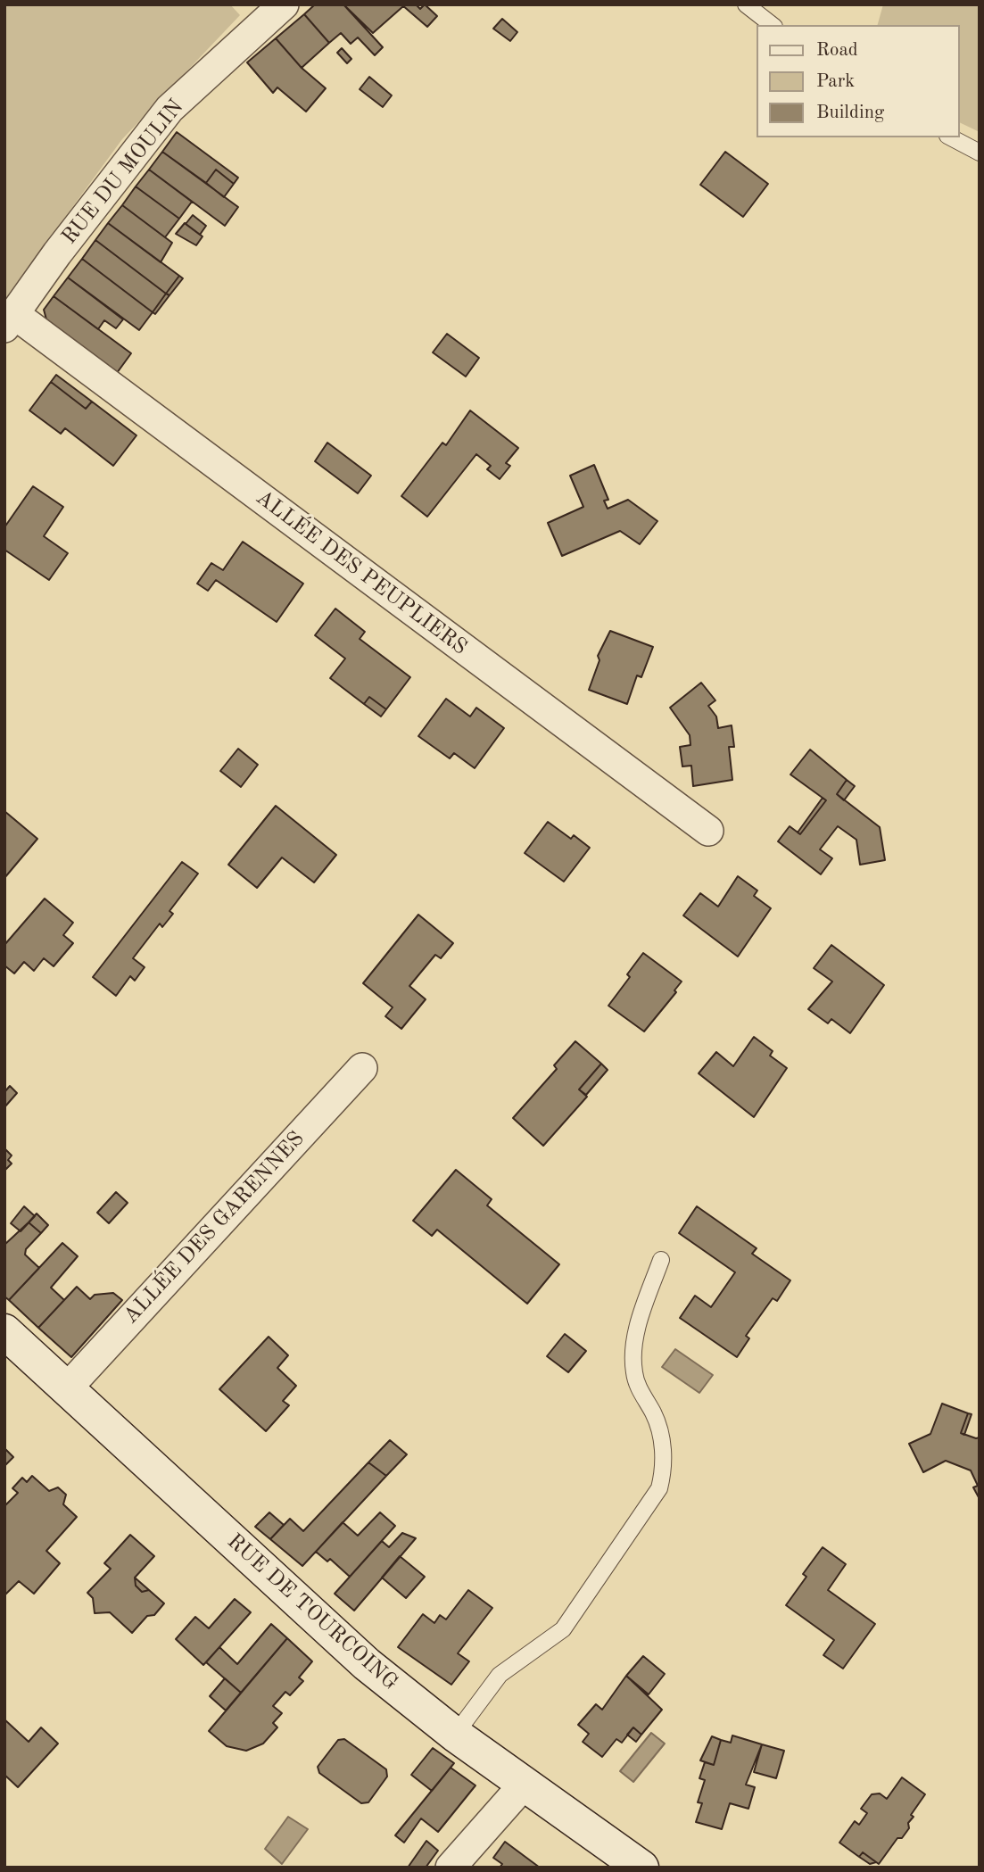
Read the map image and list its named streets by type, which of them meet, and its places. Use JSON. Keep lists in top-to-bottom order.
{
  "streets": {
    "main road": ["RUE DE TOURCOING"],
    "street": ["RUE DU MOULIN", "ALLÉE DES PEUPLIERS", "ALLÉE DES GARENNES"]
  },
  "crossings": [
    ["RUE DU MOULIN", "ALLÉE DES PEUPLIERS"],
    ["ALLÉE DES GARENNES", "RUE DE TOURCOING"]
  ],
  "legend": ["Road", "Park", "Building"]
}
